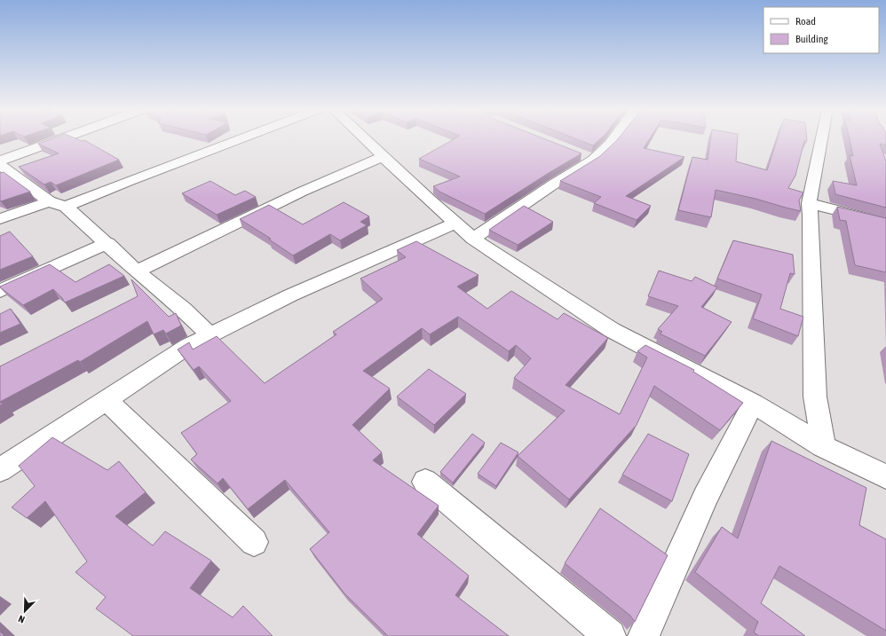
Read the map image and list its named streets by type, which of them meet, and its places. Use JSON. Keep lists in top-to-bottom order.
{
  "legend": ["Road", "Building"],
  "north": "bottom left"
}
